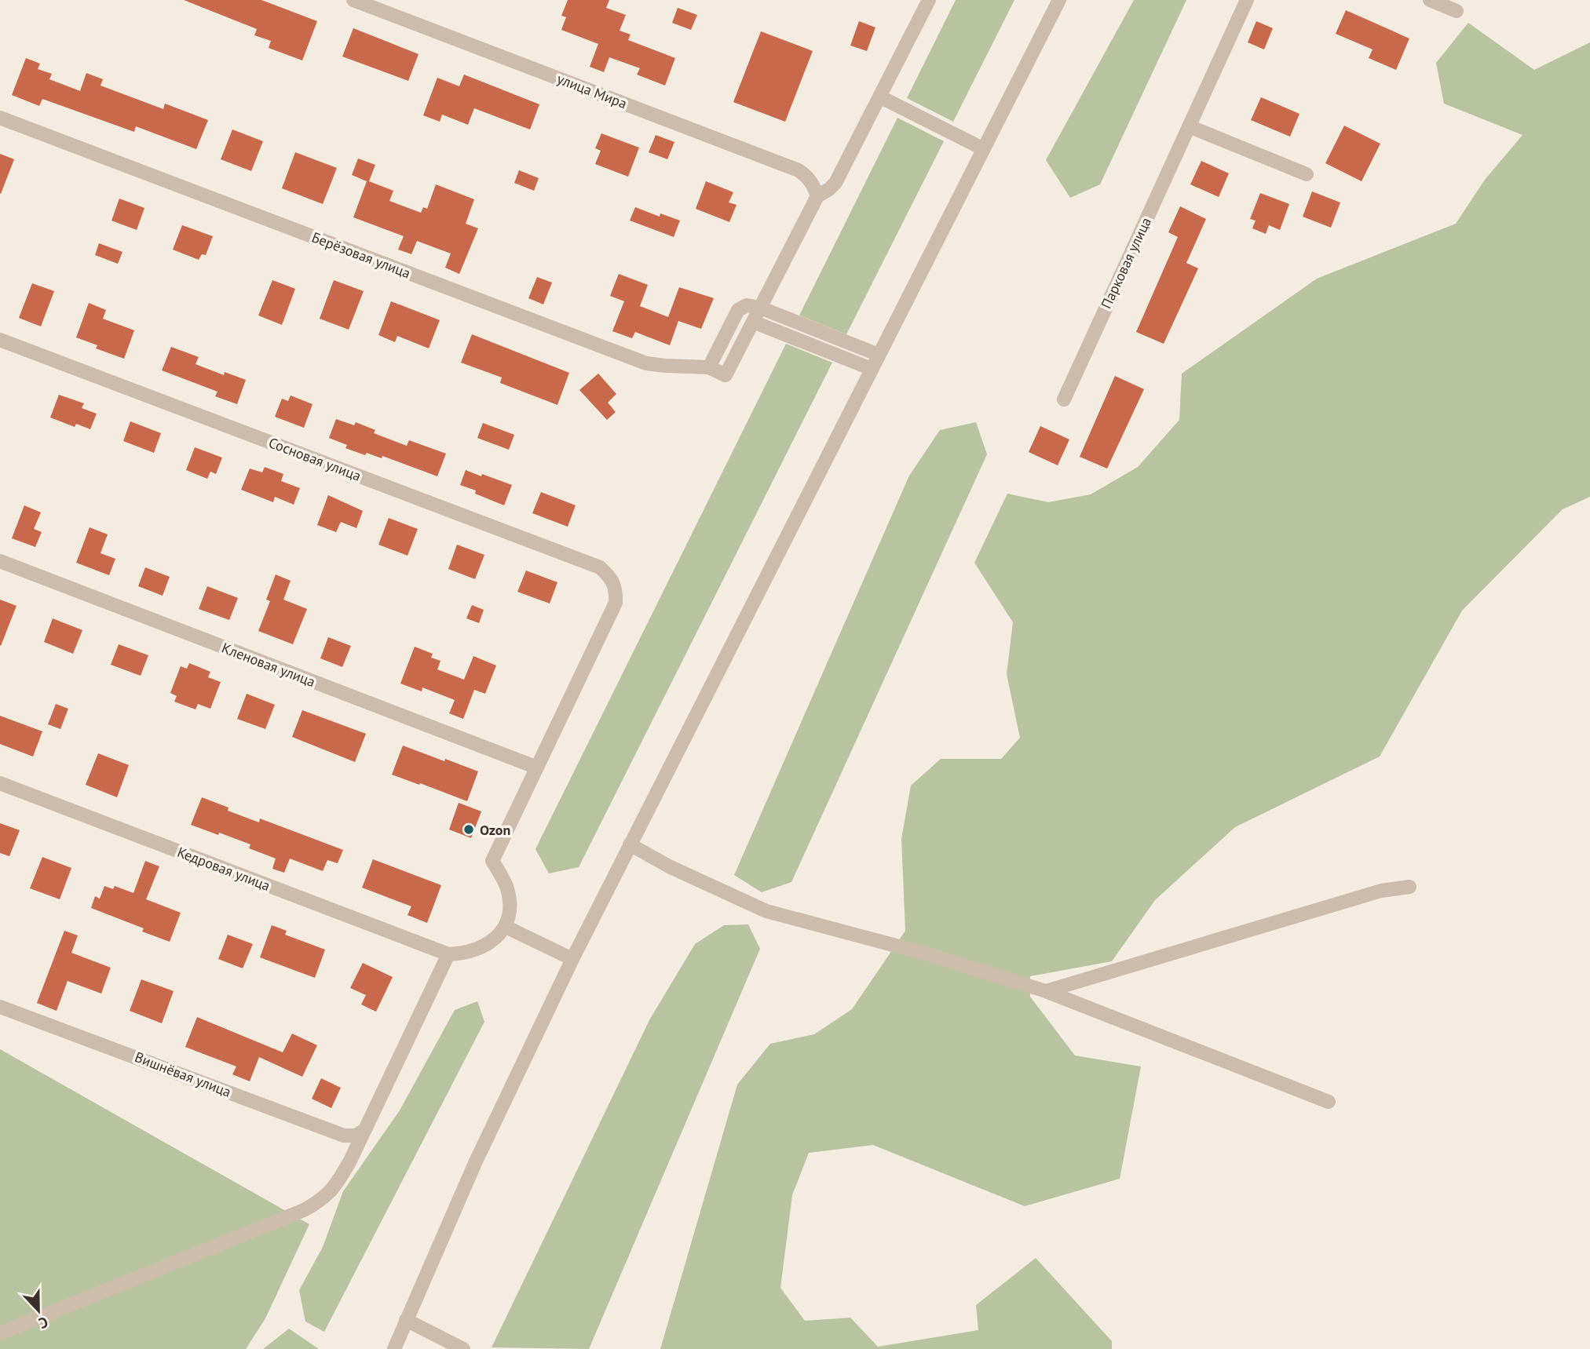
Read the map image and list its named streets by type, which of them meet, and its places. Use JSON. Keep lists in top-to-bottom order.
{
  "streets": {
    "street": [
      "улица Мира",
      "Берёзовая улица",
      "Парковая улица",
      "Сосновая улица",
      "Кленовая улица",
      "Кедровая улица",
      "Вишнёвая улица"
    ]
  },
  "crossings": [
    ["Сосновая улица", "Кленовая улица"]
  ],
  "places": ["Ozon"],
  "north": "bottom"
}
